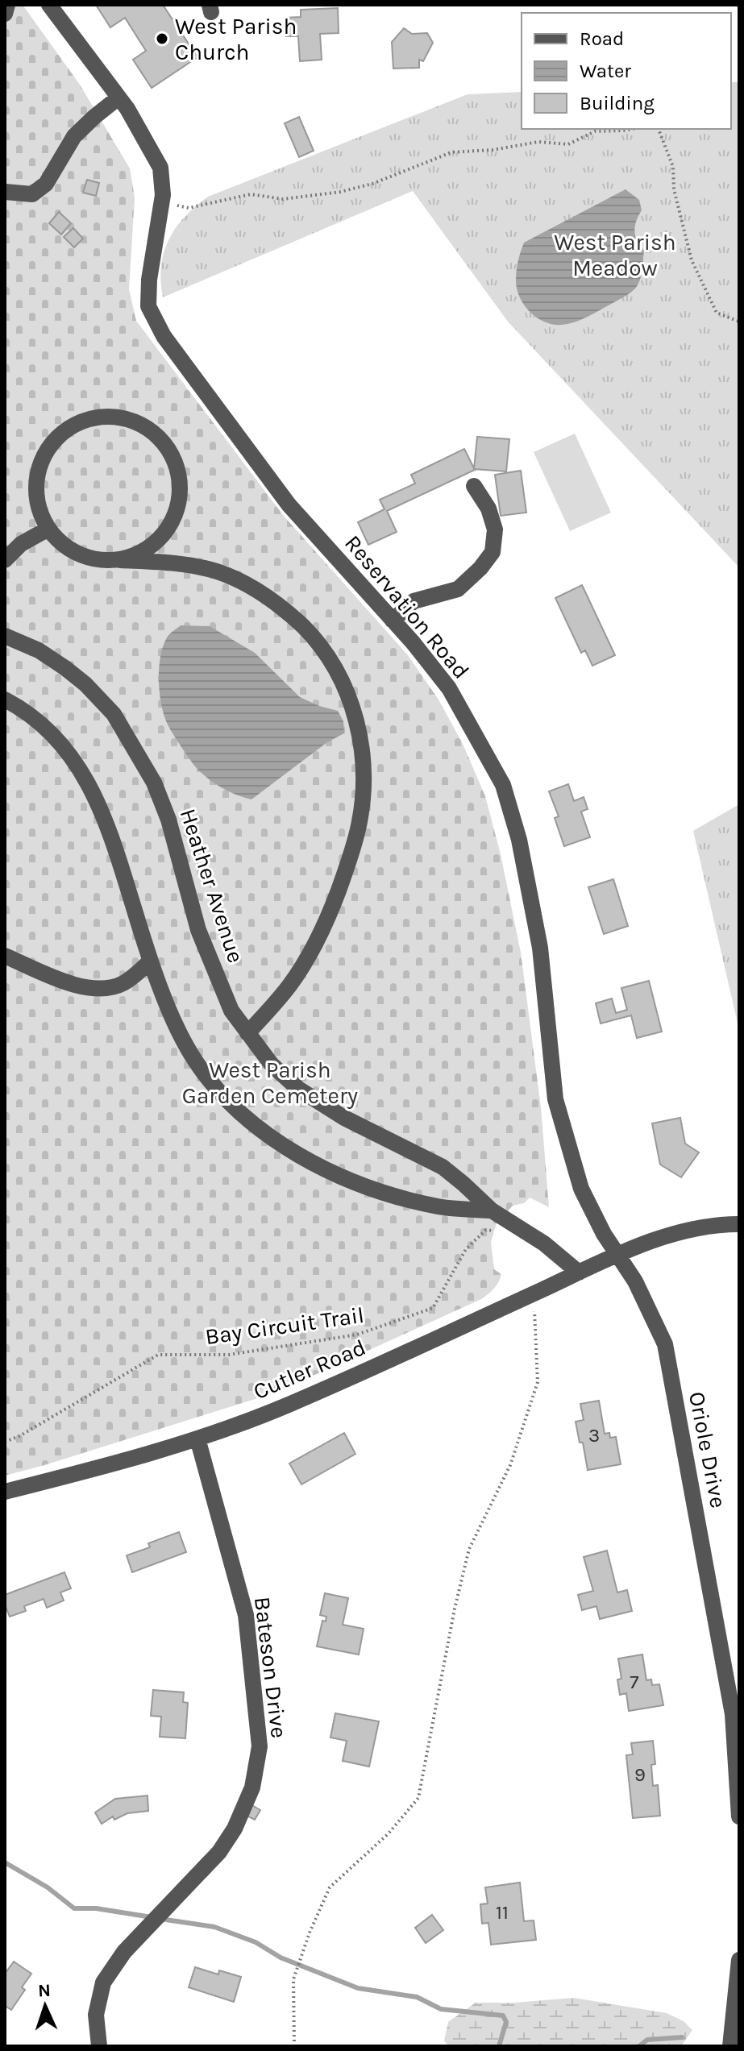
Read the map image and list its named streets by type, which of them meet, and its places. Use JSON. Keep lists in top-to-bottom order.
{
  "streets": {
    "street": [
      "Reservation Road",
      "Heather Avenue",
      "Cutler Road",
      "Oriole Drive",
      "Bateson Drive"
    ],
    "path": ["Bay Circuit Trail"]
  },
  "crossings": [
    ["Reservation Road", "Cutler Road"],
    ["Reservation Road", "Oriole Drive"],
    ["Heather Avenue", "Cutler Road"],
    ["Cutler Road", "Oriole Drive"],
    ["Cutler Road", "Bateson Drive"]
  ],
  "parks": ["West Parish Meadow", "West Parish Garden Cemetery"],
  "places": ["West Parish Church"],
  "house_numbers": [
    "3",
    "7",
    "9",
    "11"
  ],
  "legend": ["Road", "Water", "Building"],
  "north": "top"
}
